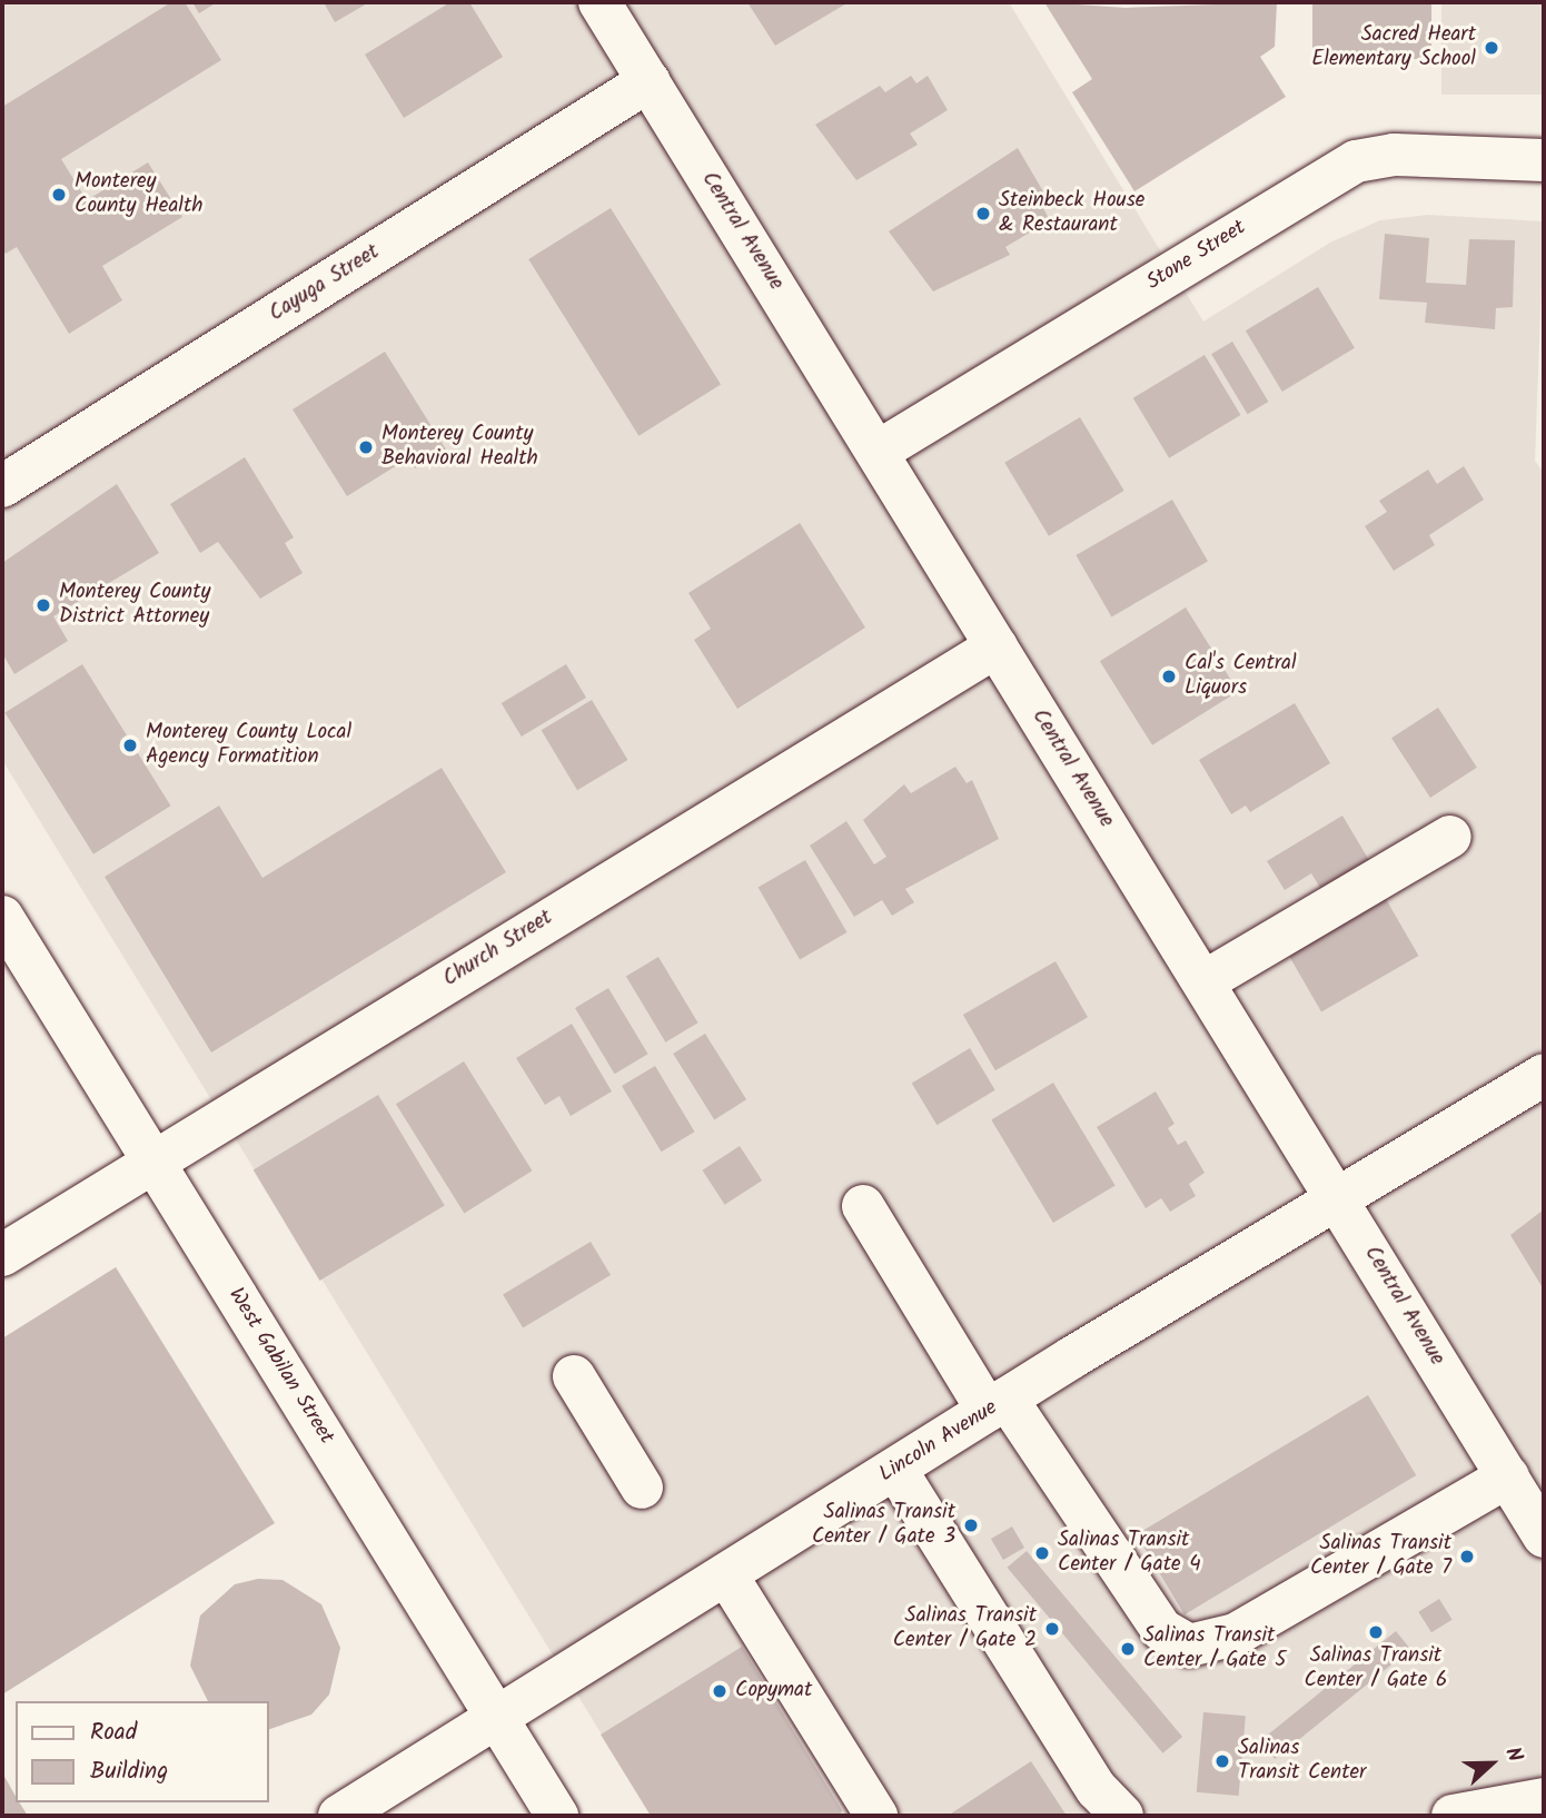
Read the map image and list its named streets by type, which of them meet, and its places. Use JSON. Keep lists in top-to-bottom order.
{
  "streets": {
    "street": [
      "Central Avenue",
      "Stone Street",
      "Cayuga Street",
      "Church Street",
      "West Gabilan Street",
      "Lincoln Avenue"
    ]
  },
  "crossings": [
    ["Central Avenue", "Stone Street"],
    ["Central Avenue", "Cayuga Street"],
    ["Central Avenue", "Church Street"],
    ["Central Avenue", "Lincoln Avenue"],
    ["Church Street", "West Gabilan Street"],
    ["West Gabilan Street", "Lincoln Avenue"]
  ],
  "places": [
    "Sacred Heart Elementary School",
    "Monterey County Health",
    "Steinbeck House & Restaurant",
    "Monterey County Behavioral Health",
    "Monterey County District Attorney",
    "Cal's Central Liquors",
    "Monterey County Local Agency Formatition",
    "Salinas Transit Center / Gate 3",
    "Salinas Transit Center / Gate 4",
    "Salinas Transit Center / Gate 7",
    "Salinas Transit Center / Gate 2",
    "Salinas Transit Center / Gate 6",
    "Salinas Transit Center / Gate 5",
    "Copymat",
    "Salinas Transit Center"
  ],
  "legend": ["Road", "Building"],
  "north": "right"
}
